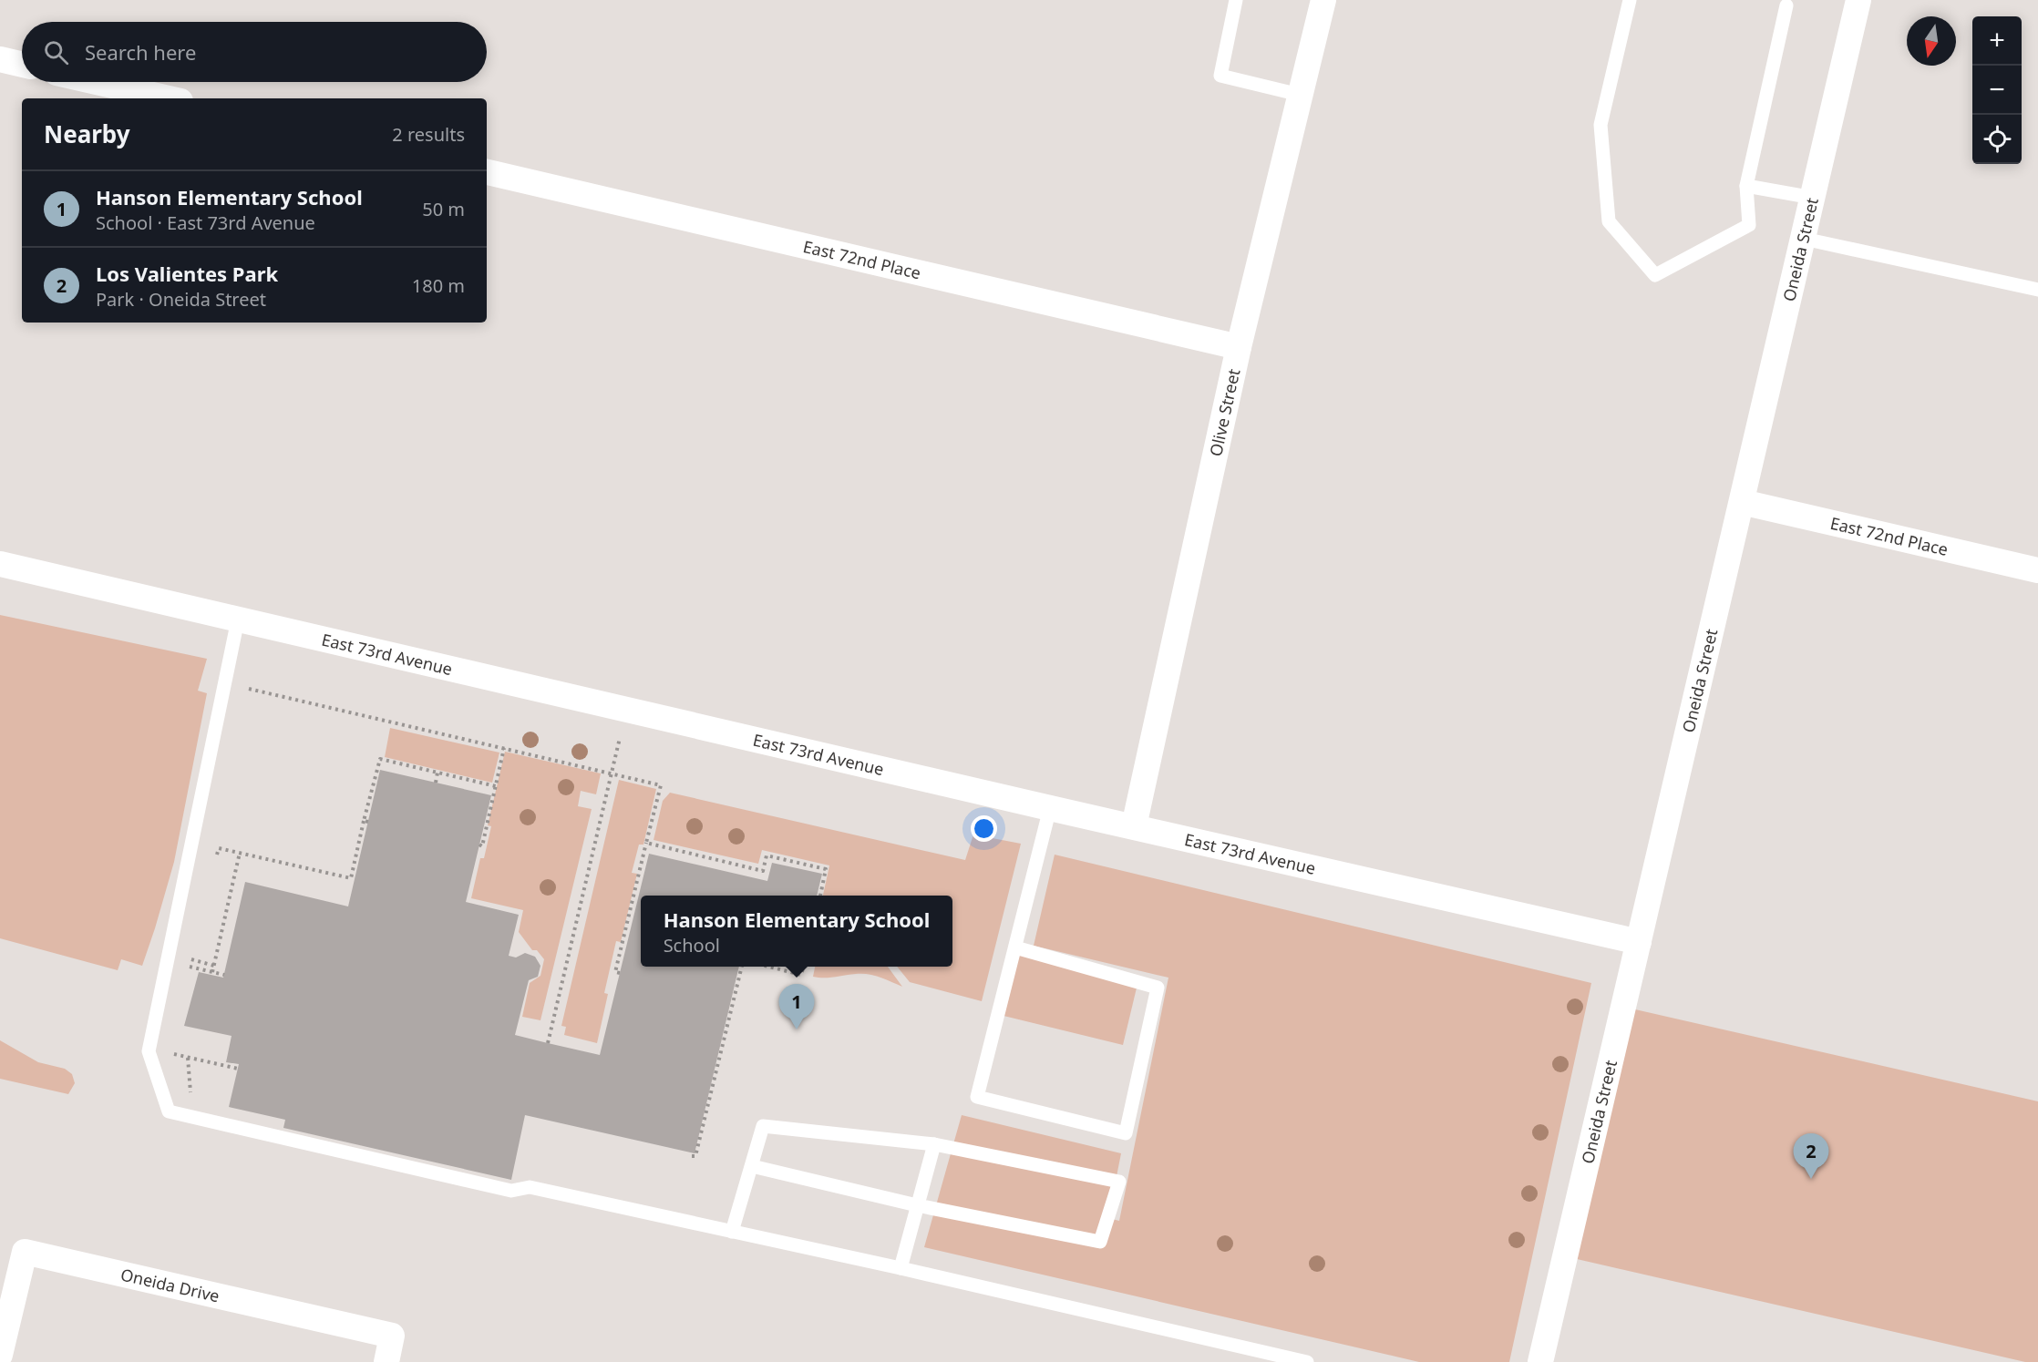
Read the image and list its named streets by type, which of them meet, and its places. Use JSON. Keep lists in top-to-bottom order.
{
  "streets": {
    "street": [
      "Oneida Street",
      "East 72nd Place",
      "Olive Street",
      "East 73rd Avenue",
      "Oneida Drive"
    ]
  },
  "crossings": [
    ["Oneida Street", "East 72nd Place"],
    ["Oneida Street", "East 73rd Avenue"],
    ["East 72nd Place", "Olive Street"],
    ["Olive Street", "East 73rd Avenue"]
  ],
  "north": "bottom",
  "page": {
    "map_buttons": ["+", "−"],
    "search": "Search here",
    "heading": ["Nearby", "2 results"],
    "list": [
      {
        "mark": "1",
        "name": "Hanson Elementary School",
        "note": "School · East 73rd Avenue",
        "value": "50 m"
      },
      {
        "mark": "2",
        "name": "Los Valientes Park",
        "note": "Park · Oneida Street",
        "value": "180 m"
      }
    ],
    "popup": ["Hanson Elementary School", "School"],
    "pins": ["1", "2"]
  }
}
